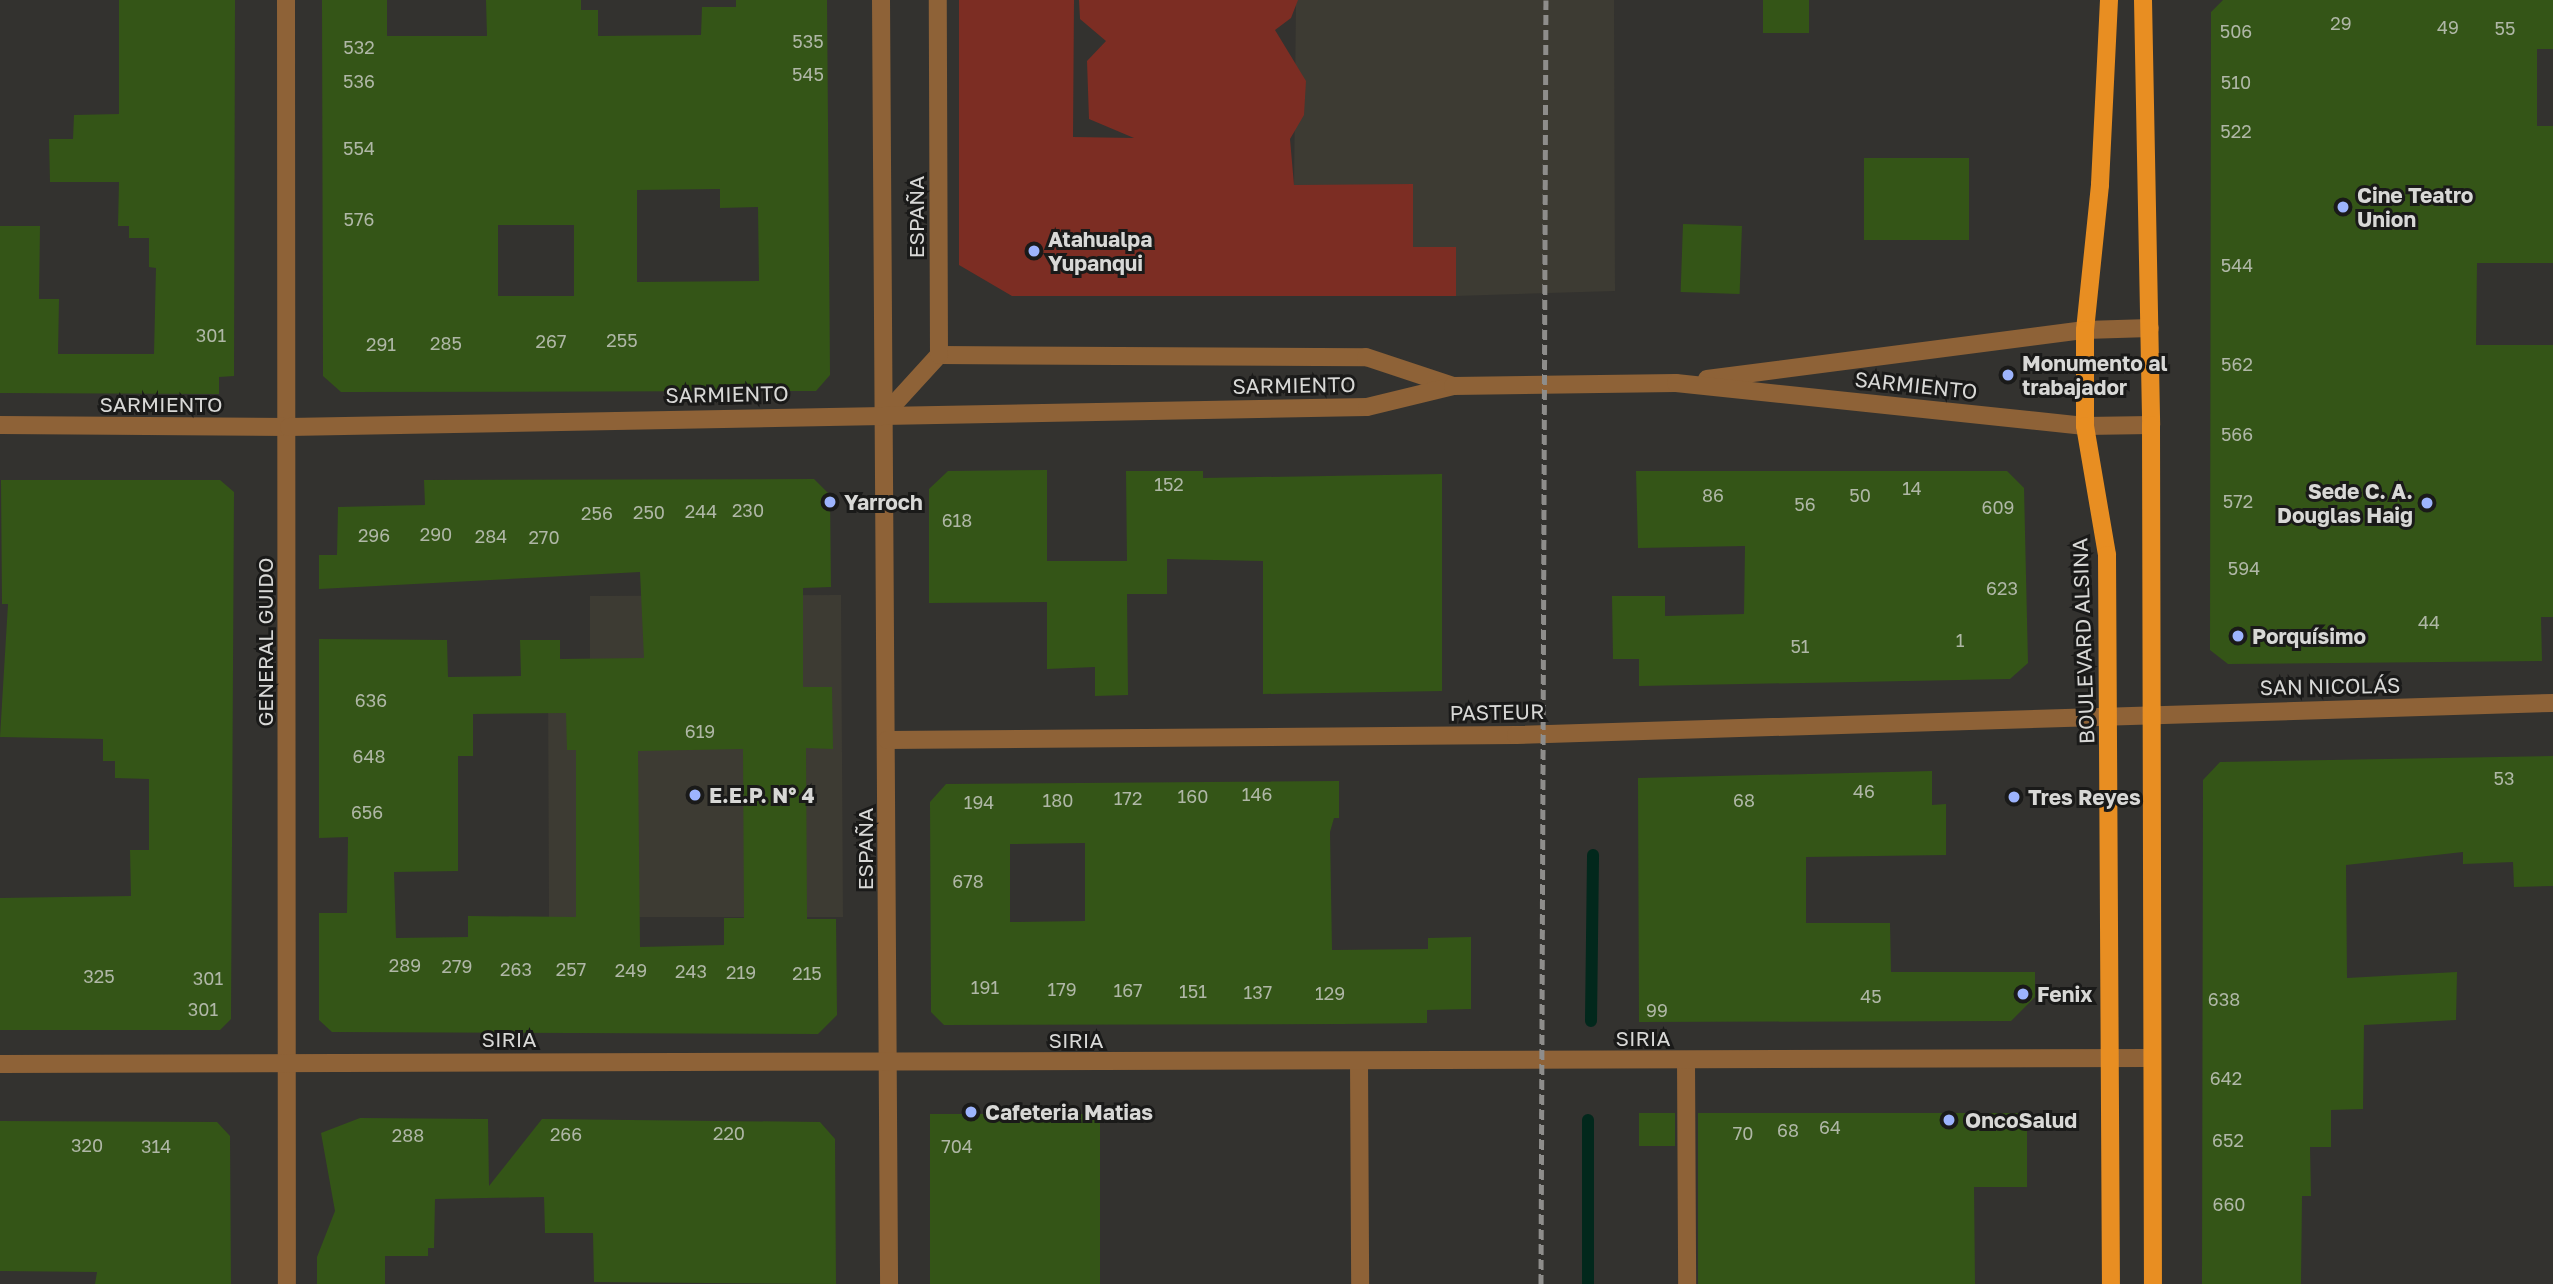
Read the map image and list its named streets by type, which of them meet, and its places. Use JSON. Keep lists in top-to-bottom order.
{
  "streets": {
    "main road": ["BOULEVARD ALSINA"],
    "street": [
      "ESPAÑA",
      "SARMIENTO",
      "GENERAL GUIDO",
      "SAN NICOLÁS",
      "PASTEUR",
      "SIRIA"
    ]
  },
  "crossings": [
    ["ESPAÑA", "SARMIENTO"],
    ["ESPAÑA", "PASTEUR"],
    ["ESPAÑA", "SIRIA"],
    ["SARMIENTO", "BOULEVARD ALSINA"],
    ["SARMIENTO", "GENERAL GUIDO"],
    ["BOULEVARD ALSINA", "SAN NICOLÁS"],
    ["BOULEVARD ALSINA", "PASTEUR"],
    ["BOULEVARD ALSINA", "SIRIA"],
    ["GENERAL GUIDO", "SIRIA"],
    ["SAN NICOLÁS", "PASTEUR"]
  ],
  "places": [
    "Cine Teatro Union",
    "Atahualpa Yupanqui",
    "Monumento al trabajador",
    "Yarroch",
    "Sede C. A. Douglas Haig",
    "Porquísimo",
    "E.E.P. N° 4",
    "Tres Reyes",
    "Fenix",
    "Cafeteria Matias",
    "OncoSalud"
  ],
  "house_numbers": [
    "29",
    "49",
    "55",
    "506",
    "535",
    "532",
    "545",
    "536",
    "510",
    "522",
    "554",
    "576",
    "544",
    "301",
    "255",
    "267",
    "285",
    "291",
    "562",
    "566",
    "152",
    "14",
    "86",
    "50",
    "572",
    "56",
    "609",
    "230",
    "244",
    "250",
    "256",
    "618",
    "290",
    "296",
    "284",
    "270",
    "594",
    "623",
    "44",
    "1",
    "51",
    "636",
    "619",
    "648",
    "53",
    "46",
    "146",
    "160",
    "172",
    "180",
    "68",
    "194",
    "656",
    "678",
    "289",
    "279",
    "263",
    "257",
    "249",
    "243",
    "219",
    "215",
    "325",
    "301",
    "191",
    "179",
    "167",
    "151",
    "137",
    "129",
    "45",
    "638",
    "301",
    "99",
    "642",
    "64",
    "68",
    "220",
    "70",
    "266",
    "288",
    "652",
    "320",
    "314",
    "704",
    "660"
  ]
}
